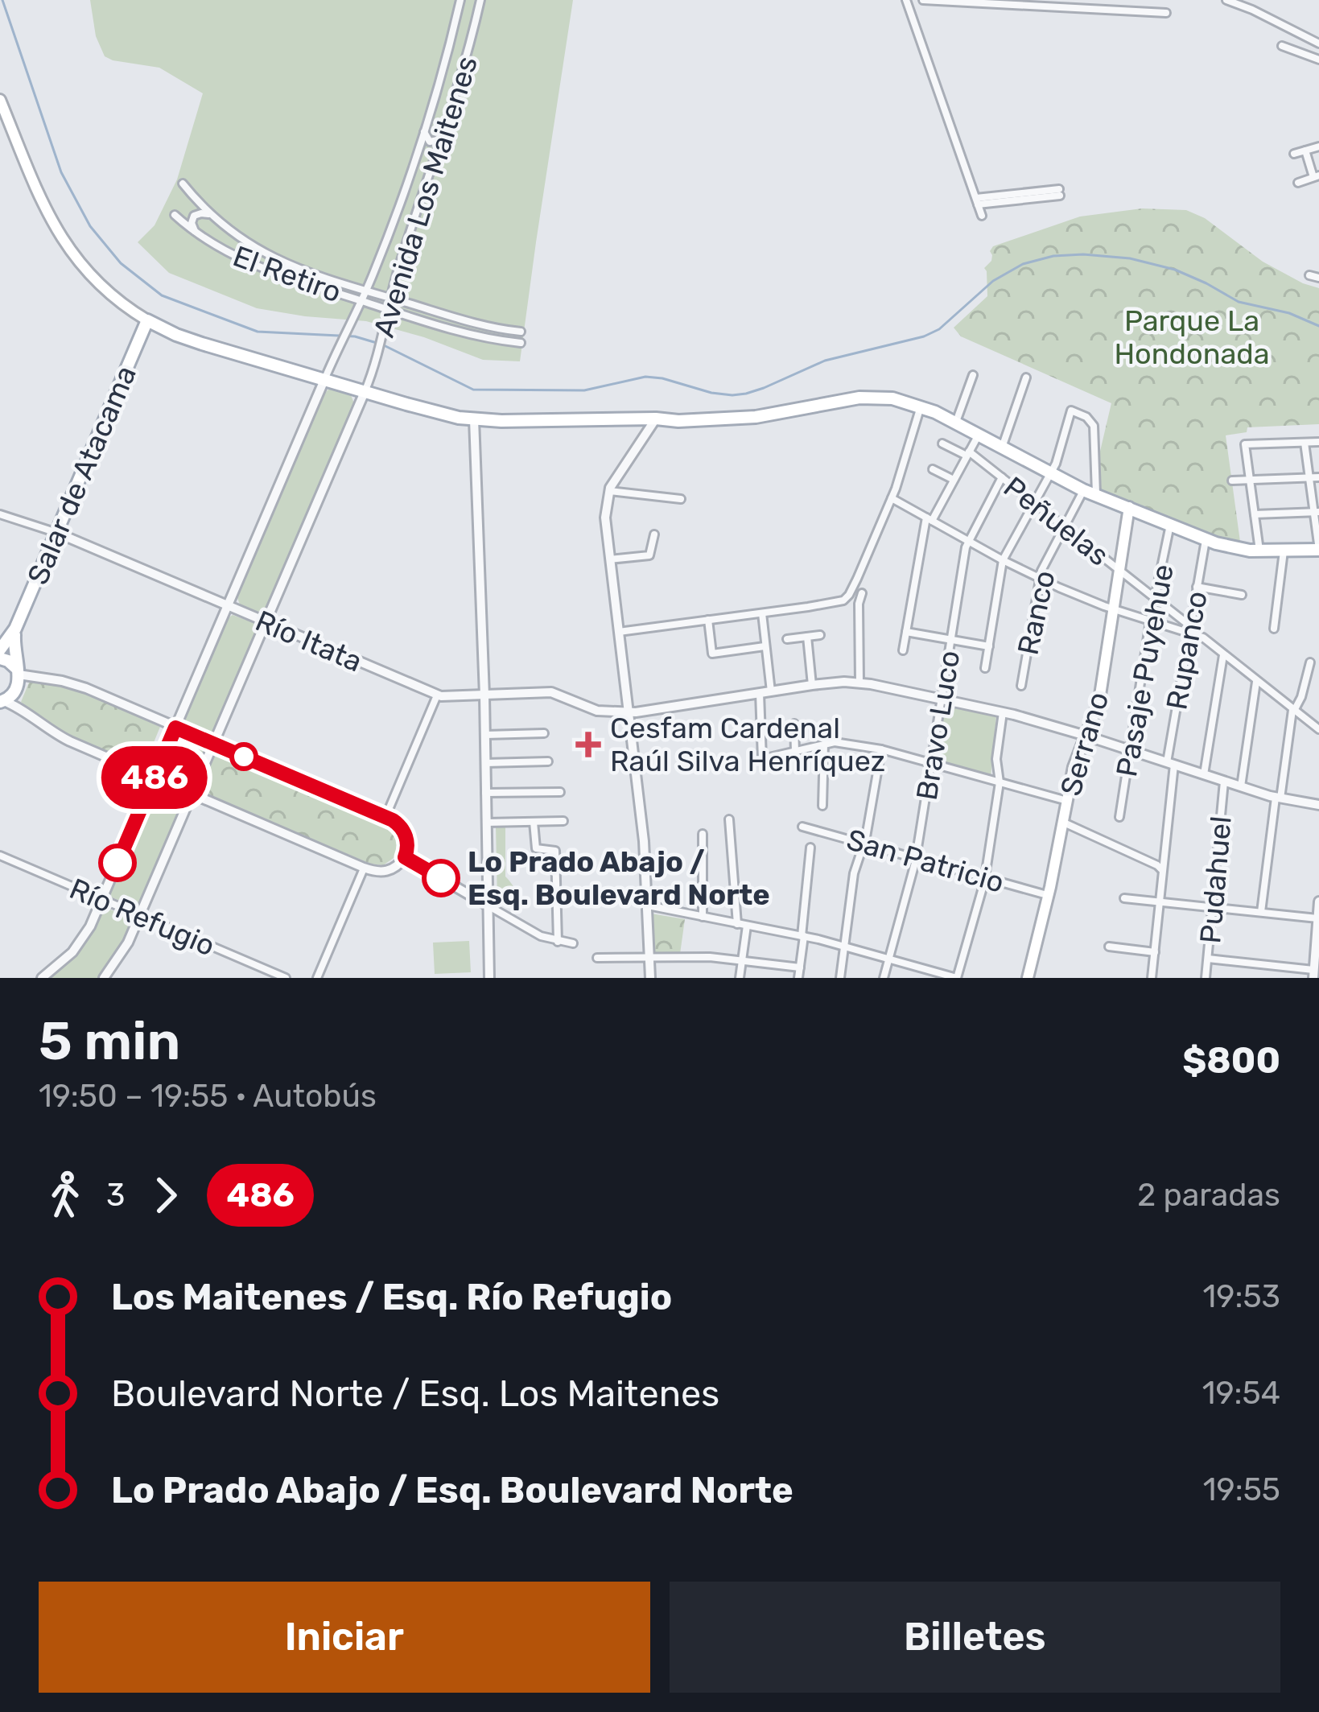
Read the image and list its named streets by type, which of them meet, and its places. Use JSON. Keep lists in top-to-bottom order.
{
  "streets": {
    "main road": ["Salar de Atacama", "Serrano"],
    "street": [
      "Avenida Los Maitenes",
      "El Retiro",
      "Peñuelas",
      "Ranco",
      "Río Itata",
      "Rupanco",
      "Pasaje Puyehue",
      "Bravo Luco",
      "San Patricio",
      "Pudahuel",
      "Río Refugio"
    ]
  },
  "crossings": [
    ["Avenida Los Maitenes", "El Retiro"],
    ["Salar de Atacama", "Río Itata"],
    ["Peñuelas", "Ranco"],
    ["Peñuelas", "Rupanco"],
    ["Peñuelas", "Pasaje Puyehue"],
    ["Peñuelas", "Bravo Luco"],
    ["Peñuelas", "Serrano"],
    ["Río Itata", "Rupanco"],
    ["Río Itata", "Pasaje Puyehue"],
    ["Río Itata", "Bravo Luco"],
    ["Río Itata", "Serrano"],
    ["Río Itata", "Pudahuel"],
    ["Bravo Luco", "San Patricio"],
    ["Serrano", "San Patricio"]
  ],
  "parks": ["Parque La Hondonada"],
  "places": {
    "health": ["Cesfam Cardenal Raúl Silva Henríquez"],
    "other": ["Lo Prado Abajo / Esq. Boulevard Norte"]
  },
  "lines": ["bus line 486"],
  "page": {
    "on_map": "486",
    "heading": ["5 min", "19:50 – 19:55 · Autobús", "$800"],
    "legs": ["3", "486", "2 paradas"],
    "list": [
      {
        "name": "Los Maitenes / Esq. Río Refugio",
        "value": "19:53"
      },
      {
        "name": "Boulevard Norte / Esq. Los Maitenes",
        "value": "19:54"
      },
      {
        "name": "Lo Prado Abajo / Esq. Boulevard Norte",
        "value": "19:55"
      }
    ],
    "buttons": ["Iniciar", "Billetes"]
  }
}
